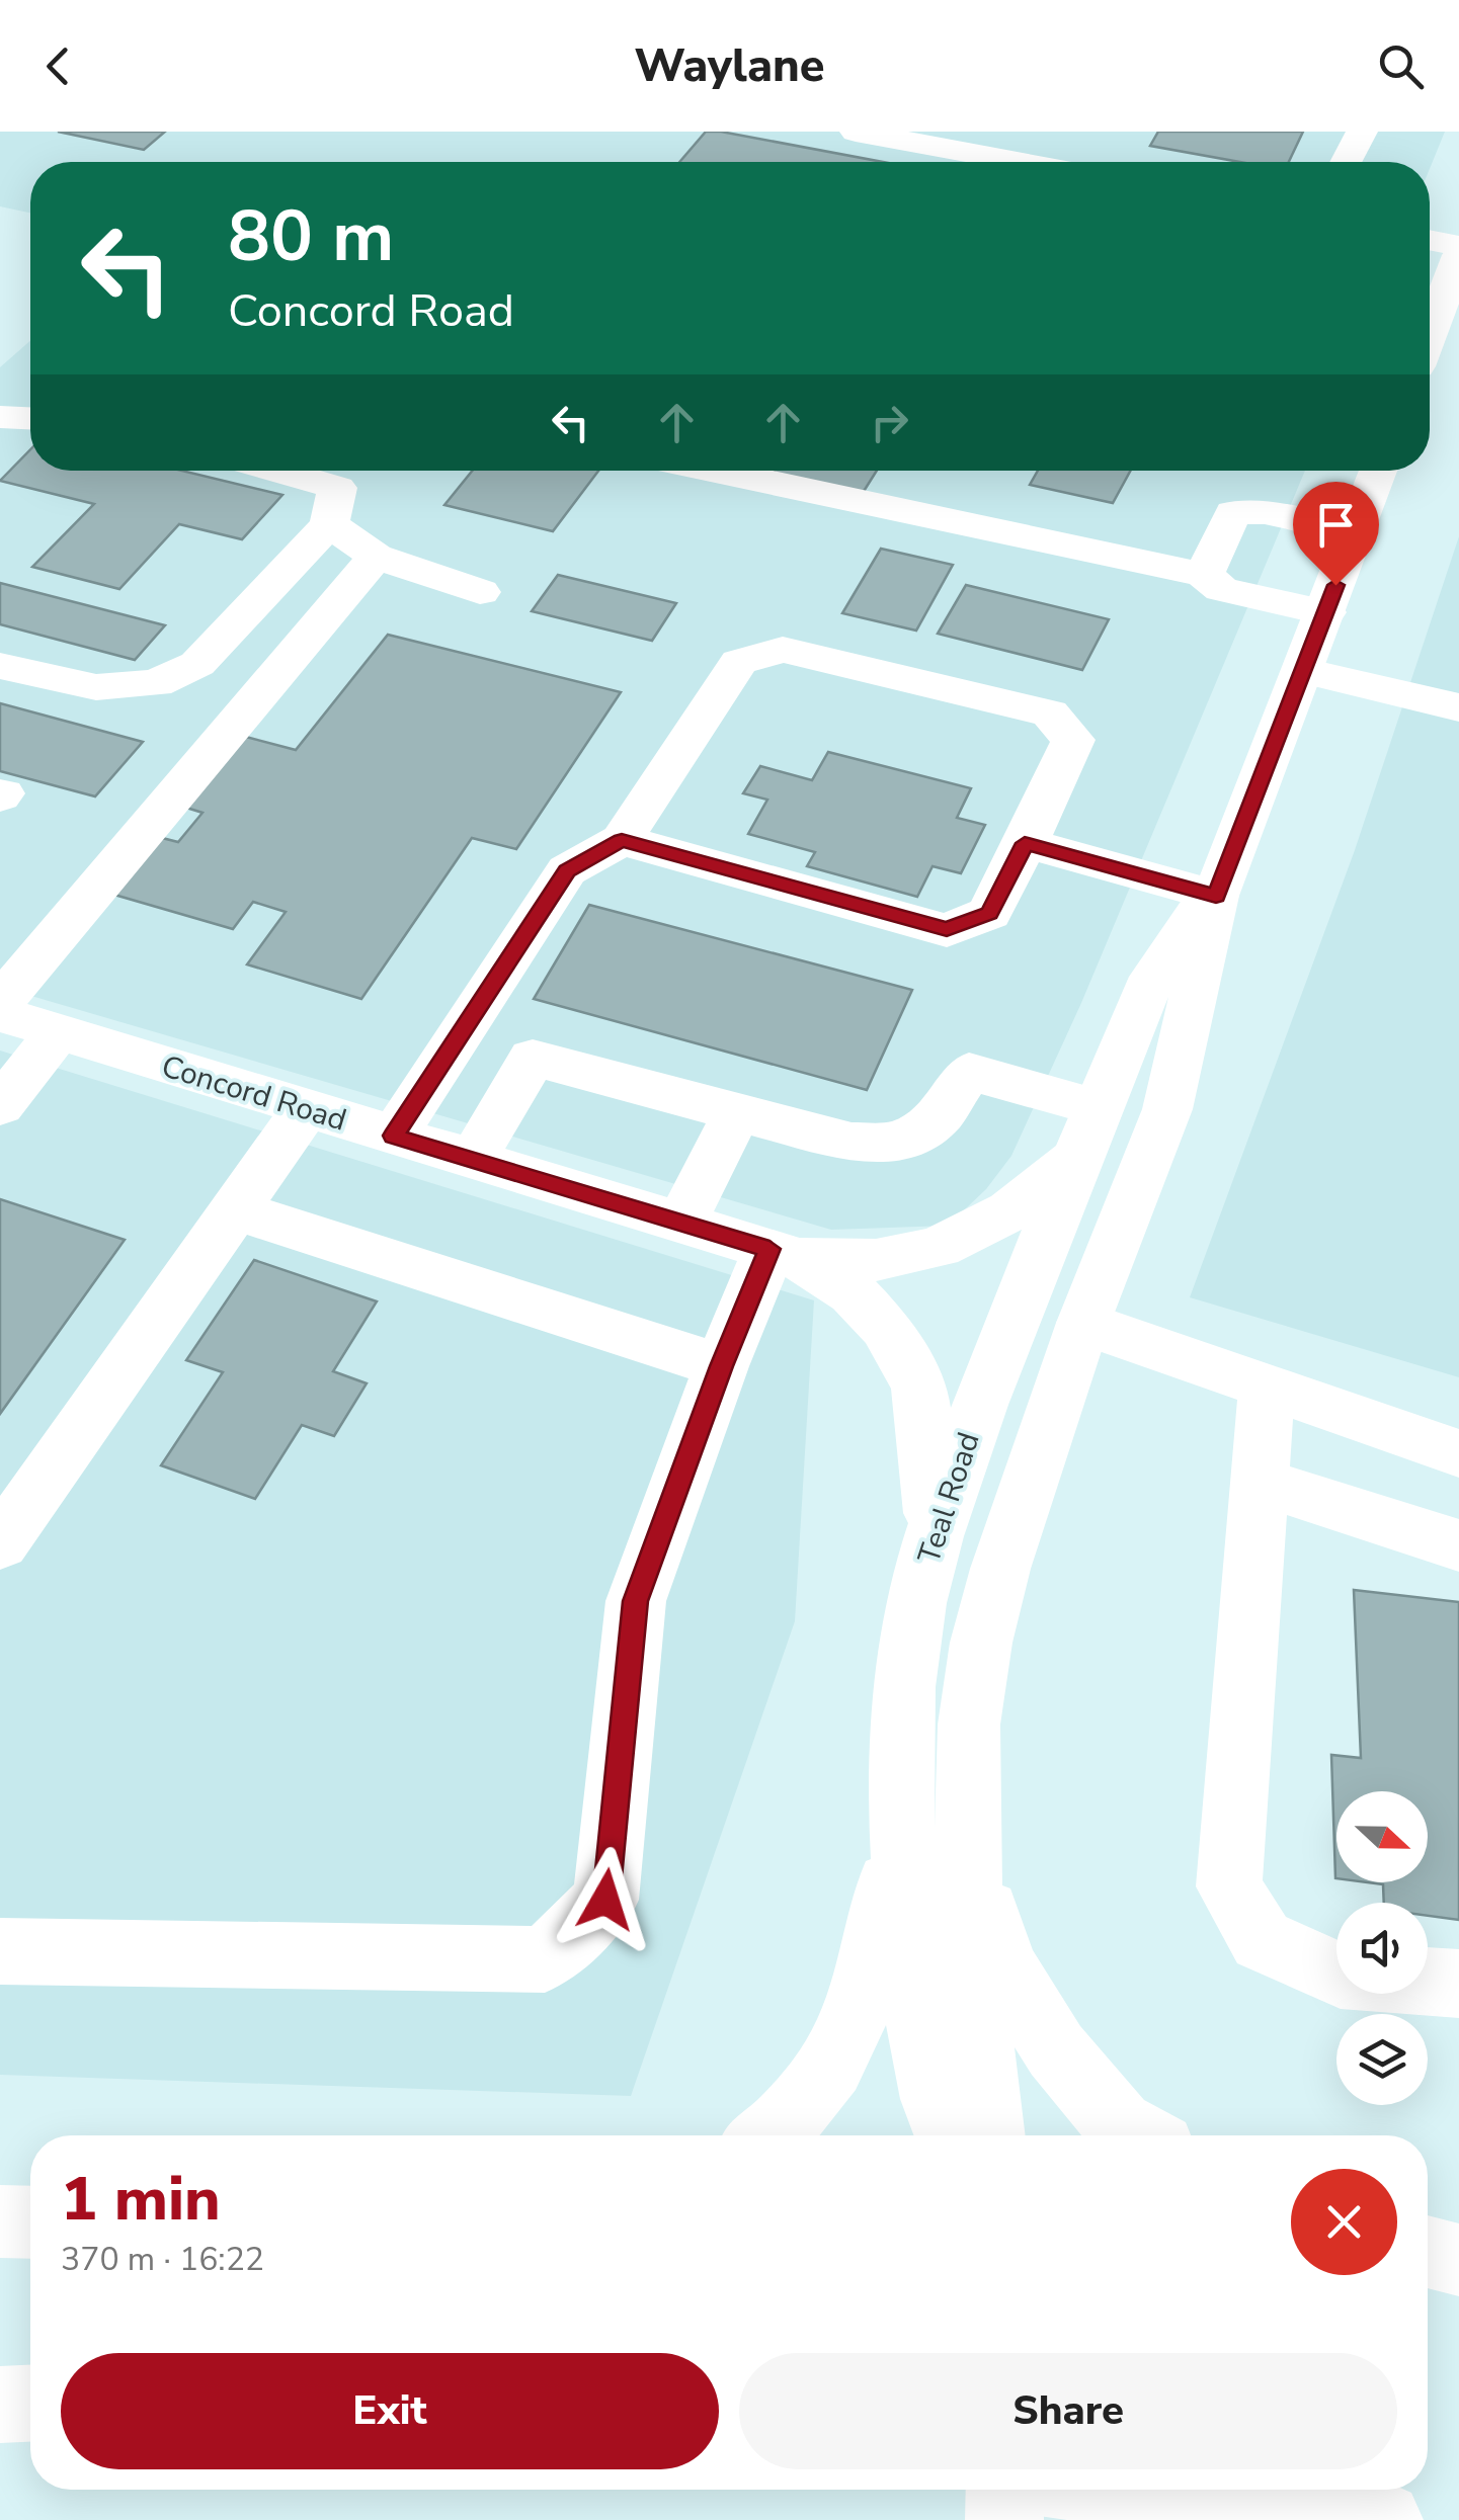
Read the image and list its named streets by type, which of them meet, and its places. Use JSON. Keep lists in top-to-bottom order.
{
  "streets": {
    "main road": ["Concord Road", "Teal Road"]
  },
  "north": "right",
  "page": {
    "header": "Waylane",
    "turn": ["80 m", "Concord Road"],
    "heading": ["1 min", "370 m · 16:22"],
    "buttons": ["Exit", "Share"]
  }
}
